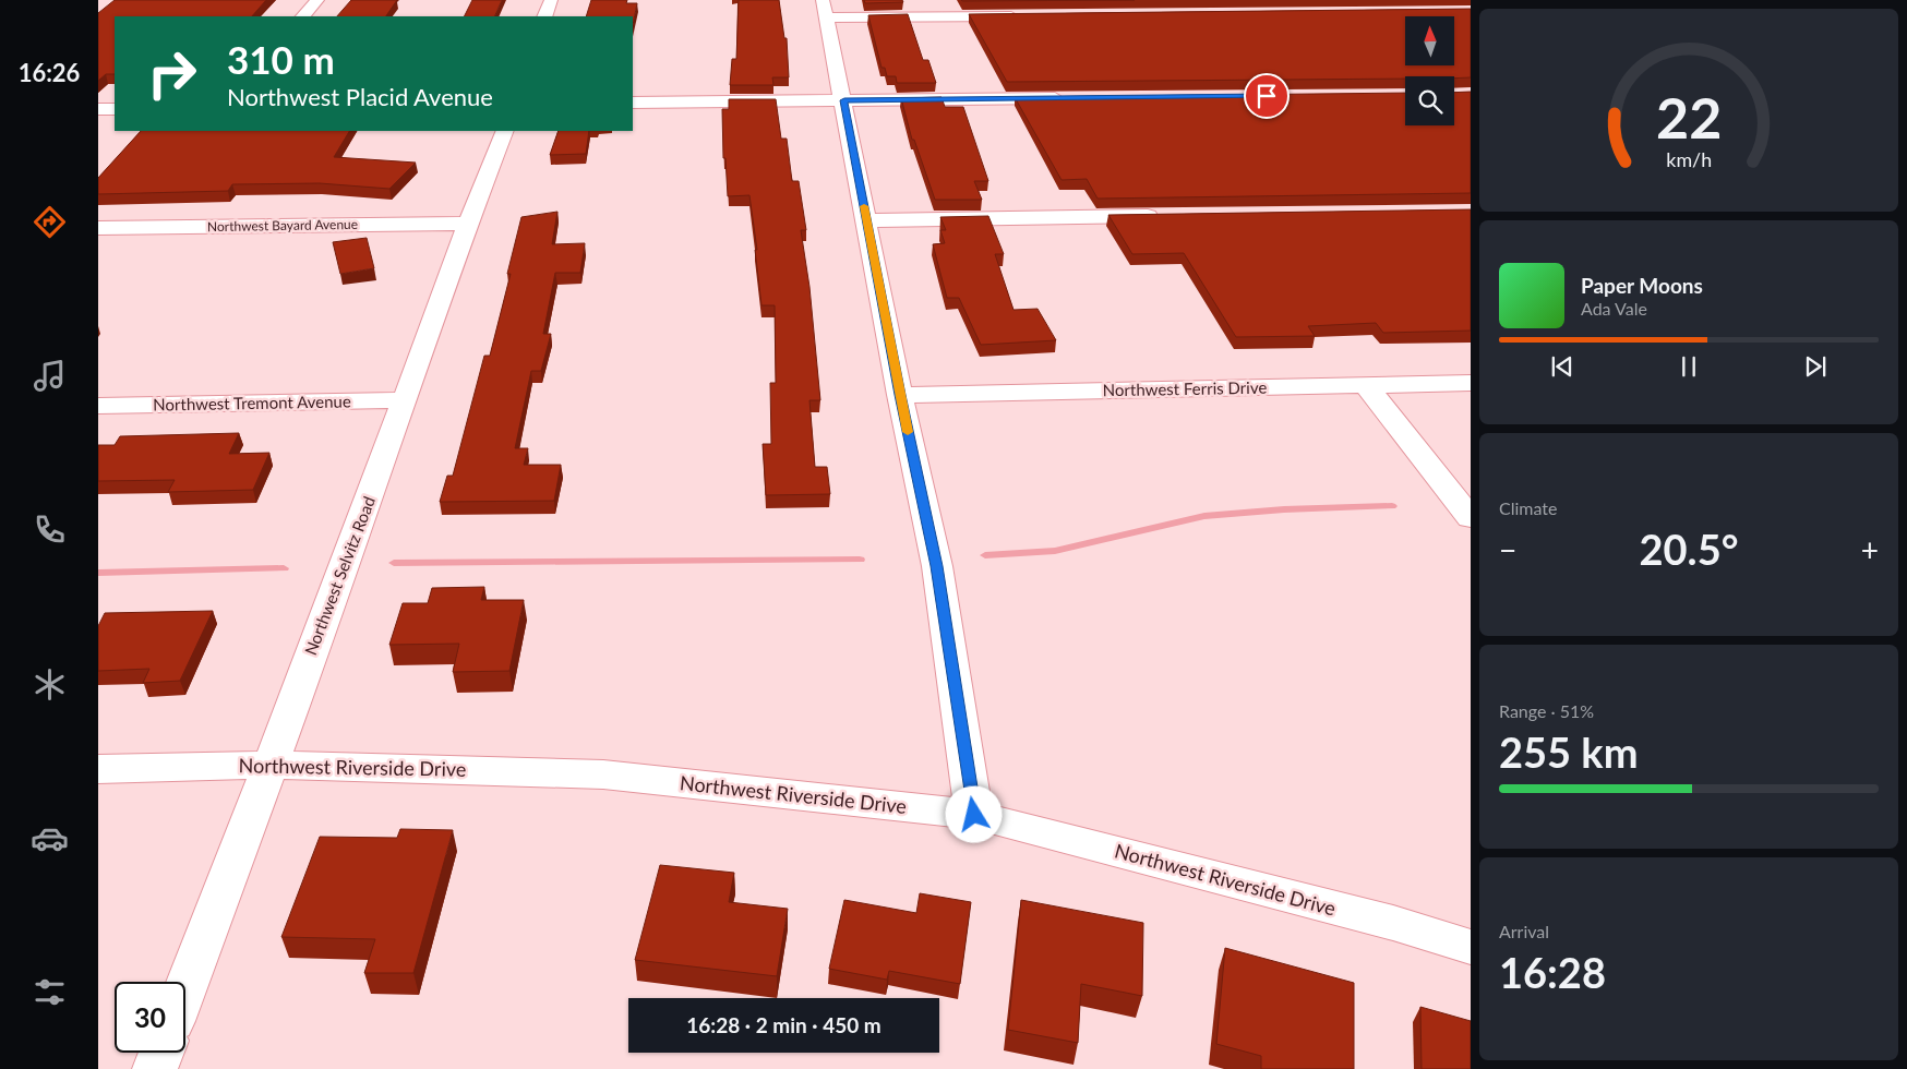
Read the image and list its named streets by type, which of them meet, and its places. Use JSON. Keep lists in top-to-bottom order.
{
  "streets": {
    "street": [
      "Northwest Bayard Avenue",
      "Northwest Ferris Drive",
      "Northwest Tremont Avenue",
      "Northwest Selvitz Road",
      "Northwest Riverside Drive"
    ]
  },
  "crossings": [
    ["Northwest Bayard Avenue", "Northwest Selvitz Road"],
    ["Northwest Tremont Avenue", "Northwest Selvitz Road"],
    ["Northwest Selvitz Road", "Northwest Riverside Drive"]
  ],
  "north": "top",
  "page": {
    "tabs": "16:26",
    "turn": ["310 m", "Northwest Placid Avenue"],
    "song": ["Paper Moons", "Ada Vale"],
    "tile": [
      "Climate",
      ["Range · 51%", "255 km"],
      ["Arrival", "16:28"]
    ],
    "heat": ["−", "20.5°", "+"],
    "limit": "30",
    "trip": "16:28 · 2 min · 450 m",
    "gauge": ["22", "km/h"]
  }
}
